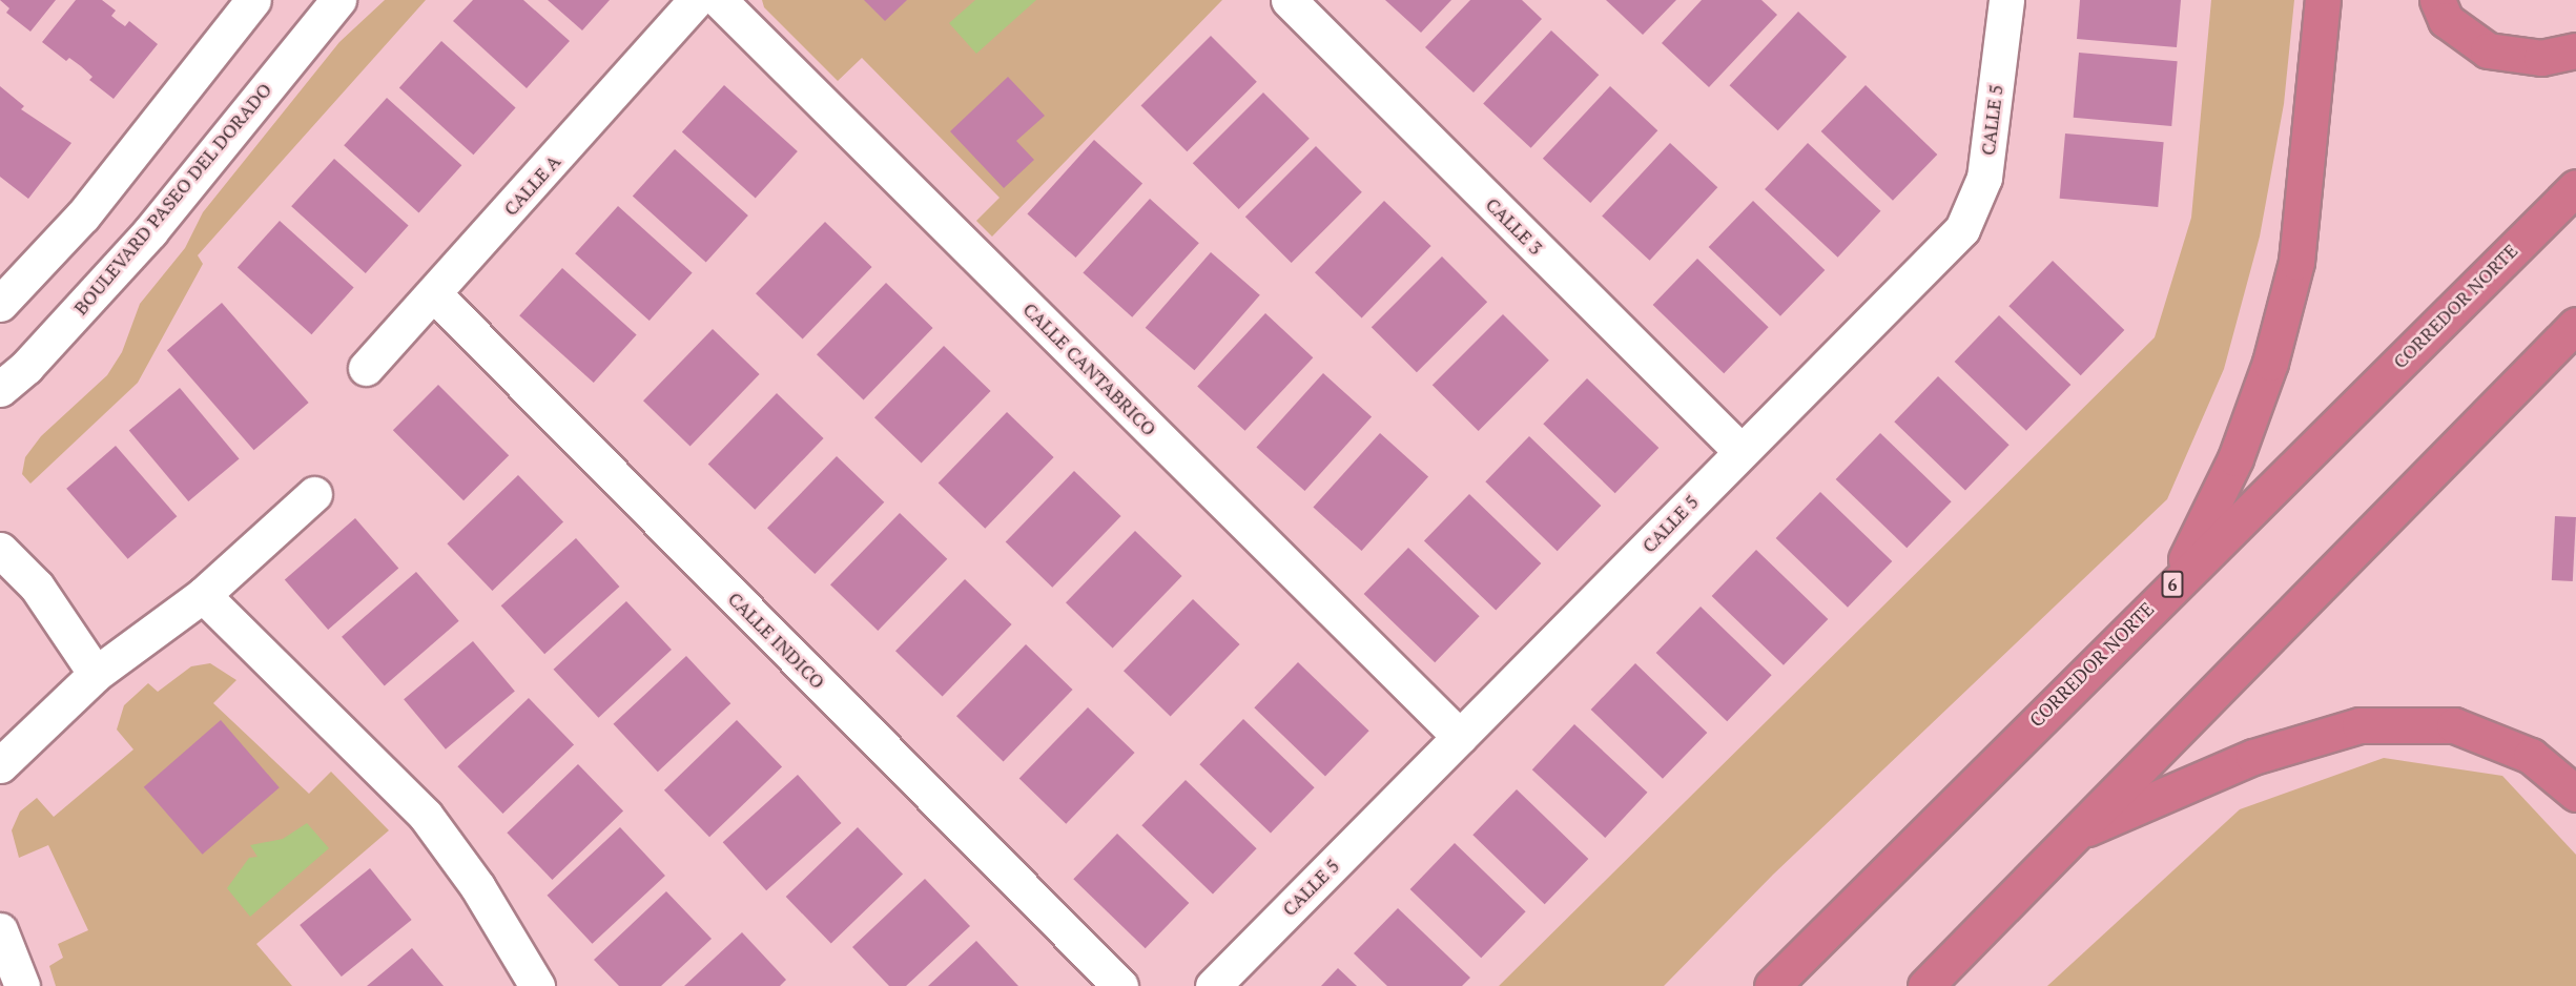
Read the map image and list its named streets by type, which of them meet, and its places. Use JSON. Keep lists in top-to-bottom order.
{
  "streets": {
    "highway": ["CORREDOR NORTE", "6"],
    "street": [
      "CALLE 5",
      "CALLE A",
      "BOULEVARD PASEO DEL DORADO",
      "CALLE 3",
      "CALLE CANTABRICO",
      "CALLE INDICO"
    ]
  },
  "crossings": [
    ["CALLE 5", "CALLE 3"],
    ["CALLE 5", "CALLE CANTABRICO"],
    ["CALLE A", "CALLE INDICO"]
  ]
}
